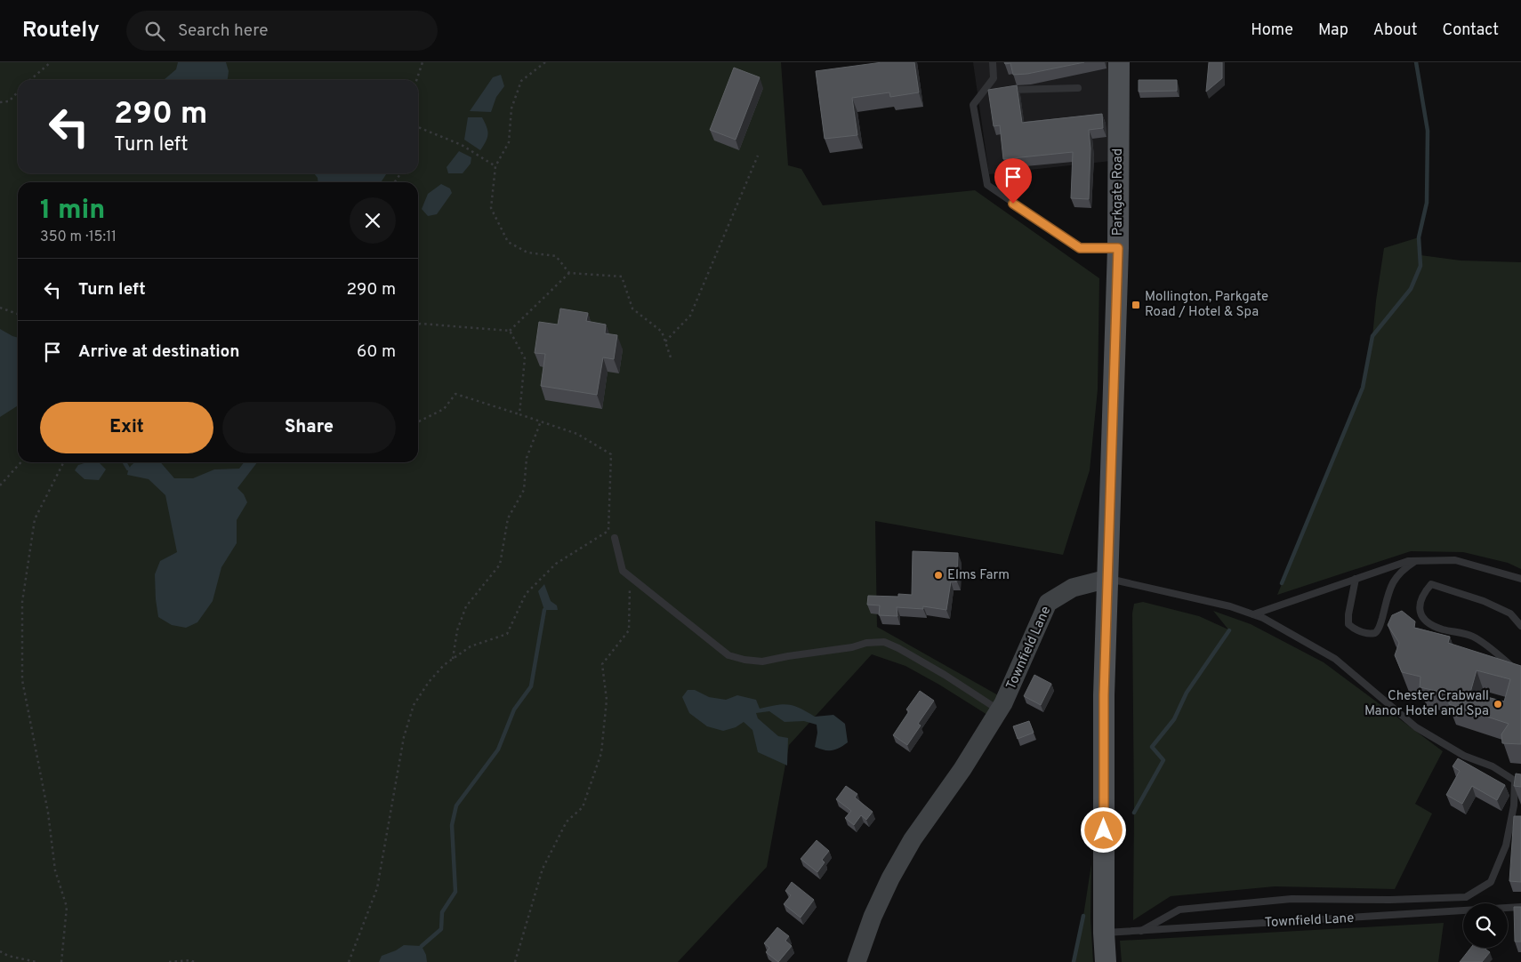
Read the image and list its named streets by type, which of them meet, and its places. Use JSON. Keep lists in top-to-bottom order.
{
  "streets": {
    "main road": ["Parkgate Road"],
    "street": ["Townfield Lane"]
  },
  "crossings": [
    ["Parkgate Road", "Townfield Lane"]
  ],
  "places": {
    "transit": ["Mollington, Parkgate Road / Hotel & Spa"],
    "other": ["Elms Farm", "Chester Crabwall Manor Hotel and Spa"]
  },
  "page": {
    "header": "Routely",
    "search": "Search here",
    "nav": [
      "Home",
      "Map",
      "About",
      "Contact"
    ],
    "turn": ["290 m", "Turn left"],
    "heading": ["1 min", "350 m · 15:11"],
    "list": [
      {
        "name": "Turn left",
        "value": "290 m"
      },
      {
        "name": "Arrive at destination",
        "value": "60 m"
      }
    ],
    "buttons": ["Exit", "Share"]
  }
}
